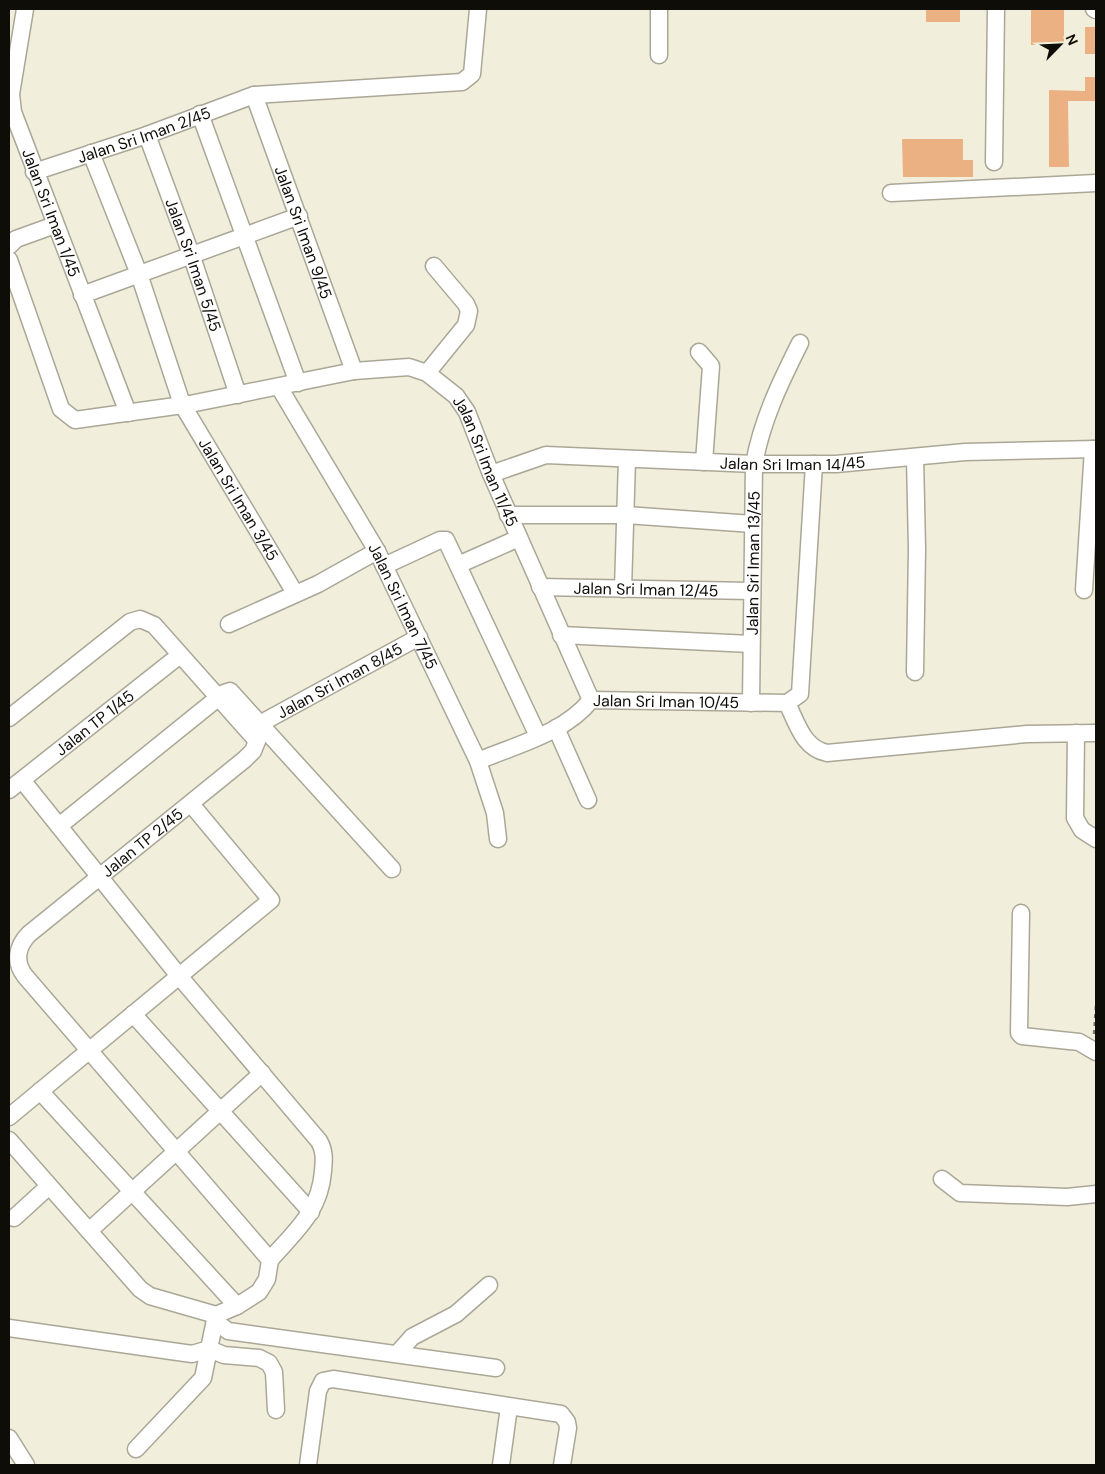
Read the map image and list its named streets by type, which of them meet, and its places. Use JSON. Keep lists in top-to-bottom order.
{
  "streets": {
    "street": [
      "Jalan Sri Iman 2/45",
      "Jalan Sri Iman 1/45",
      "Jalan Sri Iman 9/45",
      "Jalan Sri Iman 5/45",
      "Jalan Sri Iman 14/45",
      "Jalan Sri Iman 11/45",
      "Jalan Sri Iman 3/45",
      "Jalan Sri Iman 13/45",
      "Jalan Sri Iman 12/45",
      "Jalan Sri Iman 7/45",
      "Jalan Sri Iman 8/45",
      "Jalan Sri Iman 10/45",
      "Jalan TP 1/45",
      "Jalan TP 2/45"
    ]
  },
  "crossings": [
    ["Jalan Sri Iman 2/45", "Jalan Sri Iman 1/45"],
    ["Jalan Sri Iman 2/45", "Jalan Sri Iman 9/45"],
    ["Jalan Sri Iman 2/45", "Jalan Sri Iman 5/45"],
    ["Jalan Sri Iman 2/45", "Jalan Sri Iman 3/45"],
    ["Jalan Sri Iman 1/45", "Jalan Sri Iman 11/45"],
    ["Jalan Sri Iman 9/45", "Jalan Sri Iman 11/45"],
    ["Jalan Sri Iman 5/45", "Jalan Sri Iman 11/45"],
    ["Jalan Sri Iman 14/45", "Jalan Sri Iman 11/45"],
    ["Jalan Sri Iman 14/45", "Jalan Sri Iman 13/45"],
    ["Jalan Sri Iman 11/45", "Jalan Sri Iman 3/45"],
    ["Jalan Sri Iman 11/45", "Jalan Sri Iman 12/45"],
    ["Jalan Sri Iman 11/45", "Jalan Sri Iman 7/45"],
    ["Jalan Sri Iman 11/45", "Jalan Sri Iman 10/45"],
    ["Jalan Sri Iman 13/45", "Jalan Sri Iman 12/45"],
    ["Jalan Sri Iman 13/45", "Jalan Sri Iman 10/45"],
    ["Jalan Sri Iman 7/45", "Jalan Sri Iman 8/45"],
    ["Jalan Sri Iman 7/45", "Jalan Sri Iman 10/45"],
    ["Jalan Sri Iman 8/45", "Jalan TP 2/45"]
  ],
  "north": "top right"
}
